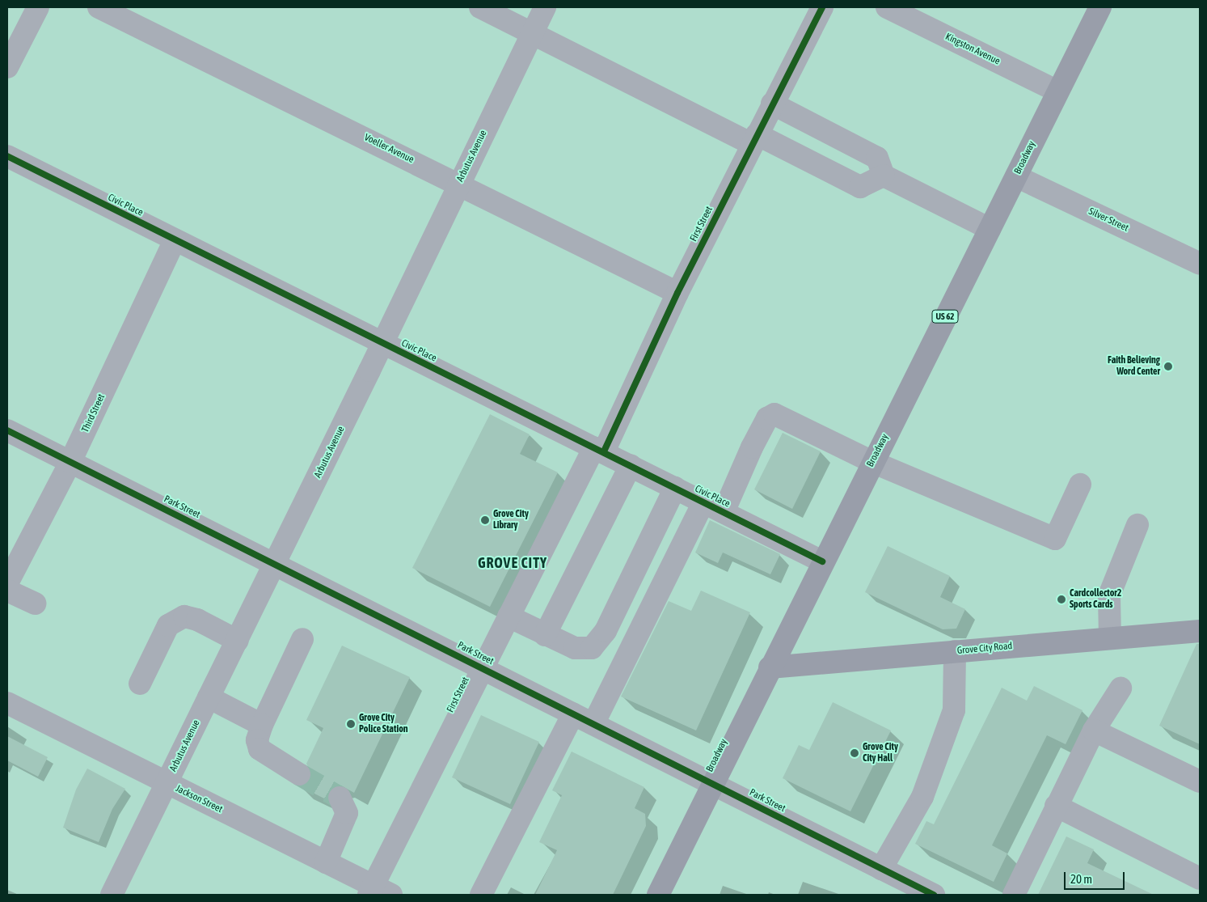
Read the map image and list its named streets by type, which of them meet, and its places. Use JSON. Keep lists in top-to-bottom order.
{
  "streets": {
    "main road": ["Broadway", "US 62", "Grove City Road"],
    "street": [
      "Kingston Avenue",
      "Voeller Avenue",
      "Arbutus Avenue",
      "Civic Place",
      "Silver Street",
      "First Street",
      "Third Street",
      "Park Street",
      "Jackson Street"
    ]
  },
  "crossings": [
    ["Kingston Avenue", "Broadway"],
    ["Voeller Avenue", "Arbutus Avenue"],
    ["Voeller Avenue", "First Street"],
    ["Arbutus Avenue", "Civic Place"],
    ["Arbutus Avenue", "Park Street"],
    ["Arbutus Avenue", "Jackson Street"],
    ["Broadway", "Civic Place"],
    ["Broadway", "Silver Street"],
    ["Broadway", "Park Street"],
    ["Broadway", "Grove City Road"],
    ["Civic Place", "First Street"],
    ["Civic Place", "Third Street"],
    ["First Street", "Park Street"],
    ["First Street", "Jackson Street"],
    ["Third Street", "Park Street"]
  ],
  "districts": ["GROVE CITY"],
  "places": [
    "Faith Believing Word Center",
    "Grove City Library",
    "Cardcollector2 Sports Cards",
    "Grove City Police Station",
    "Grove City City Hall"
  ],
  "scale_bar": "20 m"
}
